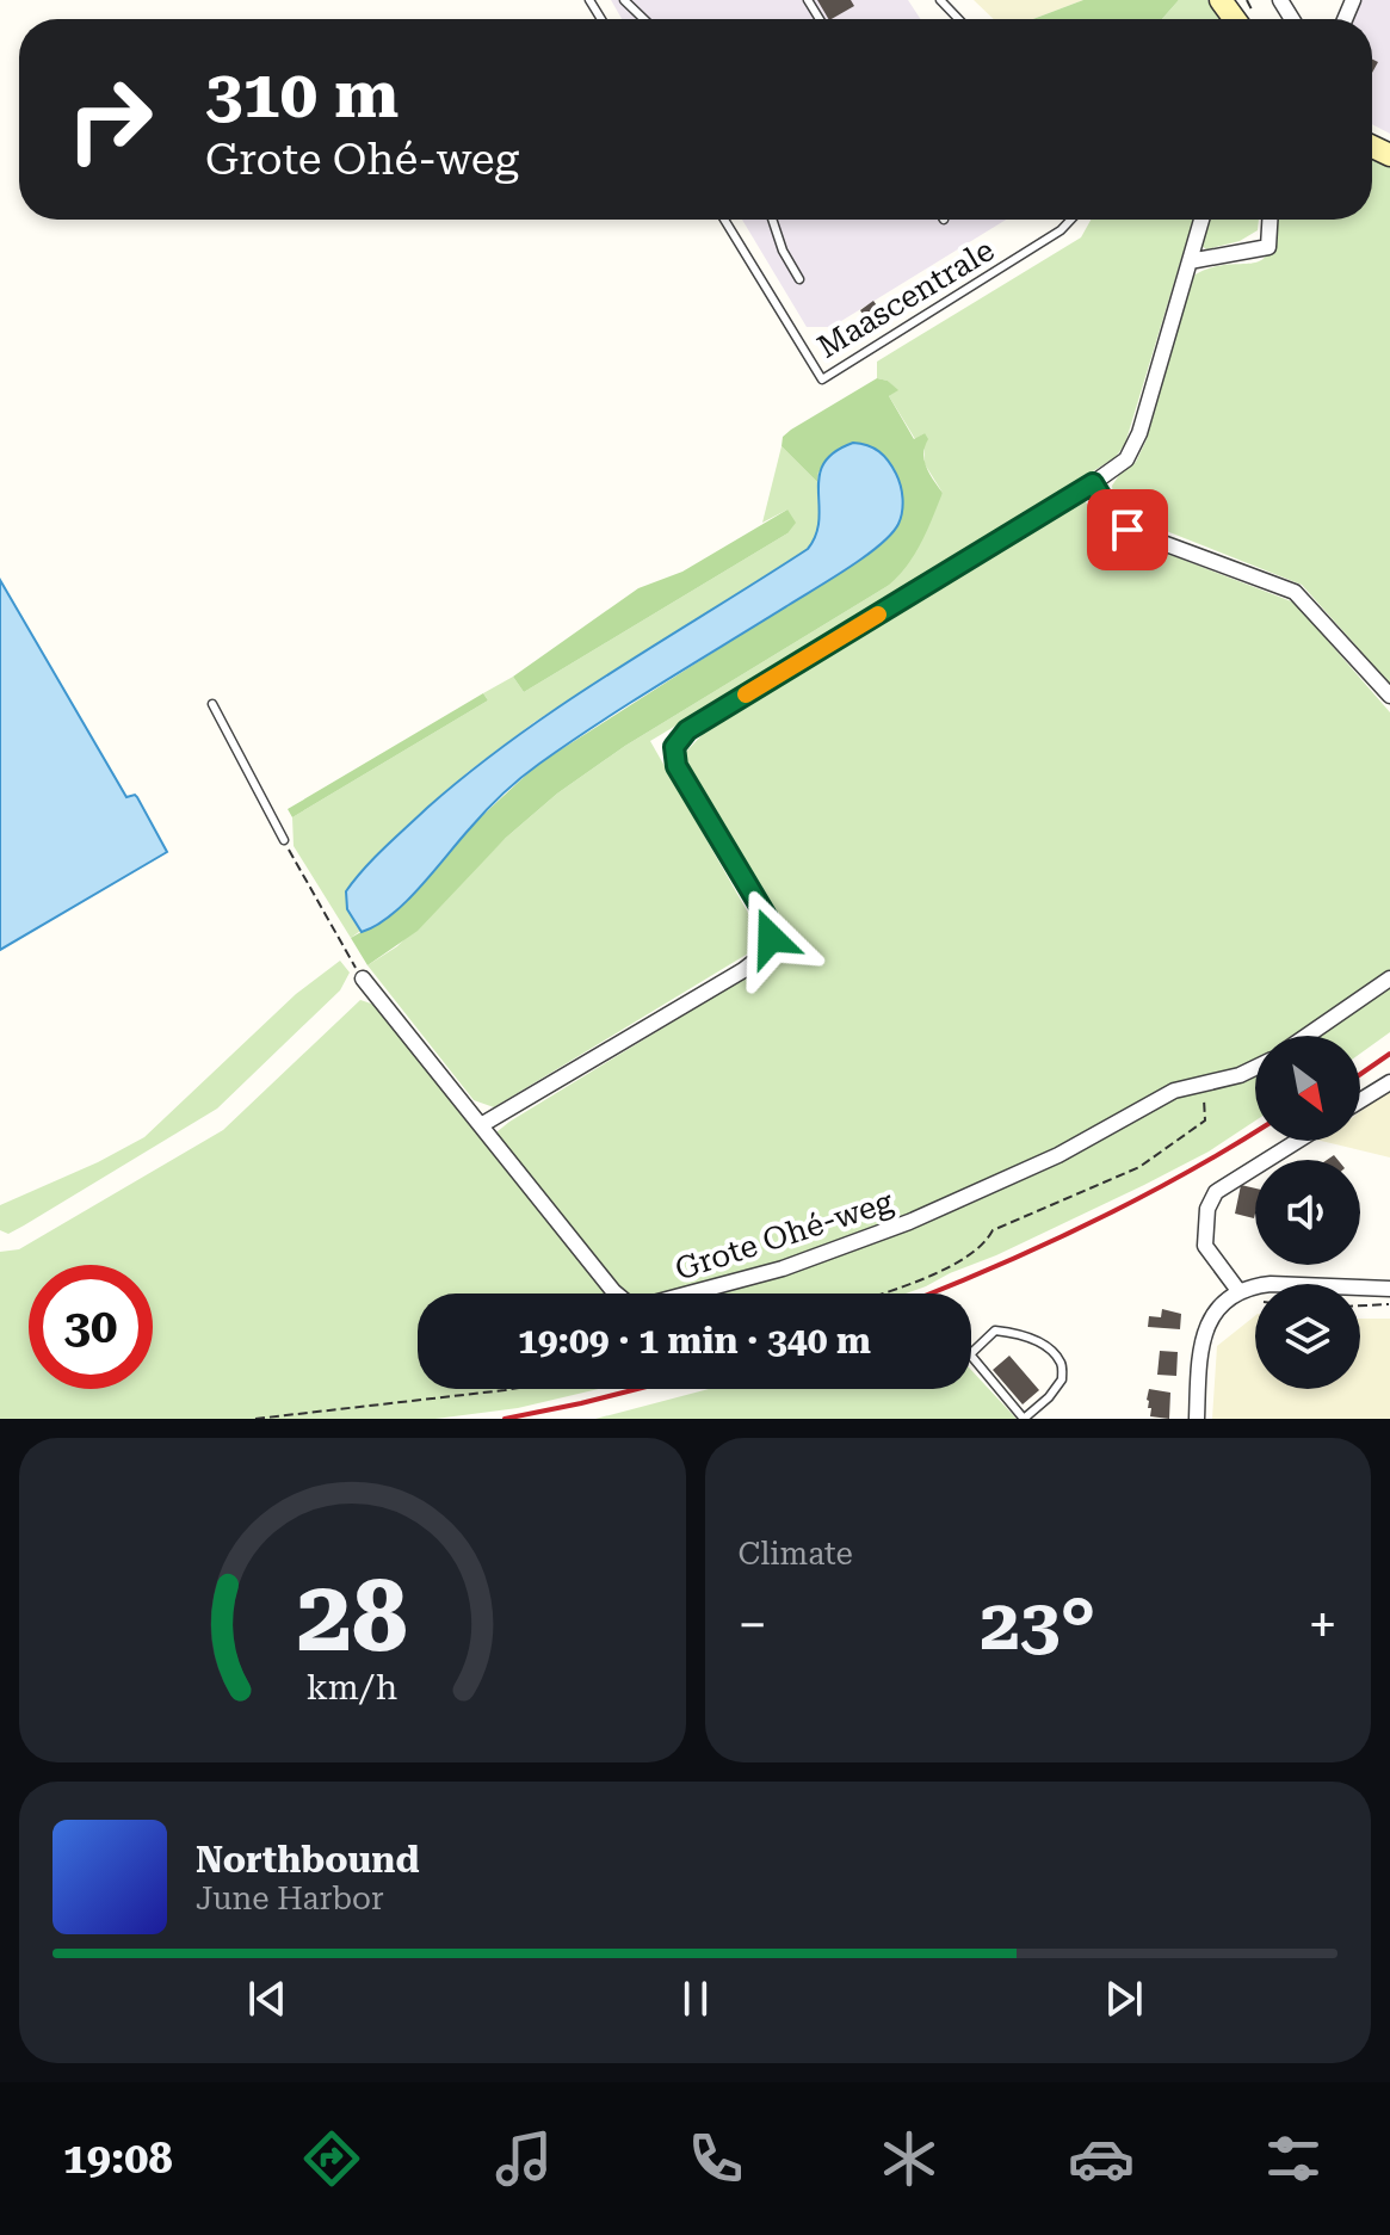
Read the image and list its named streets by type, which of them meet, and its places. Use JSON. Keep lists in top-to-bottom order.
{
  "streets": {
    "street": ["Grote Ohé-weg"],
    "lane": ["Maascentrale"]
  },
  "north": "bottom right",
  "page": {
    "turn": ["310 m", "Grote Ohé-weg"],
    "limit": "30",
    "trip": "19:09 · 1 min · 340 m",
    "tile": "Climate",
    "heat": ["−", "23°", "+"],
    "song": ["Northbound", "June Harbor"],
    "tabs": "19:08",
    "gauge": ["28", "km/h"]
  }
}
